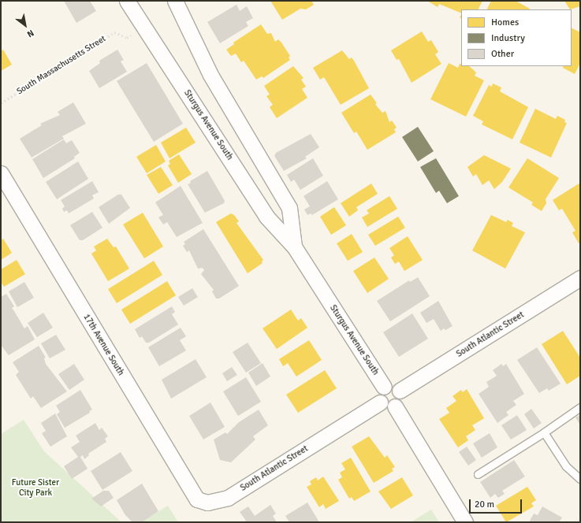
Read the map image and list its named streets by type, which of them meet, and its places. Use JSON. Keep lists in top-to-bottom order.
{
  "streets": {
    "street": ["Sturgus Avenue South", "South Atlantic Street", "17th Avenue South"],
    "path": ["South Massachusetts Street"]
  },
  "crossings": [
    ["Sturgus Avenue South", "South Atlantic Street"],
    ["South Atlantic Street", "17th Avenue South"]
  ],
  "parks": ["Future Sister City Park"],
  "legend": ["Homes", "Industry", "Other"],
  "scale_bar": "20 m",
  "north": "bottom right"
}
